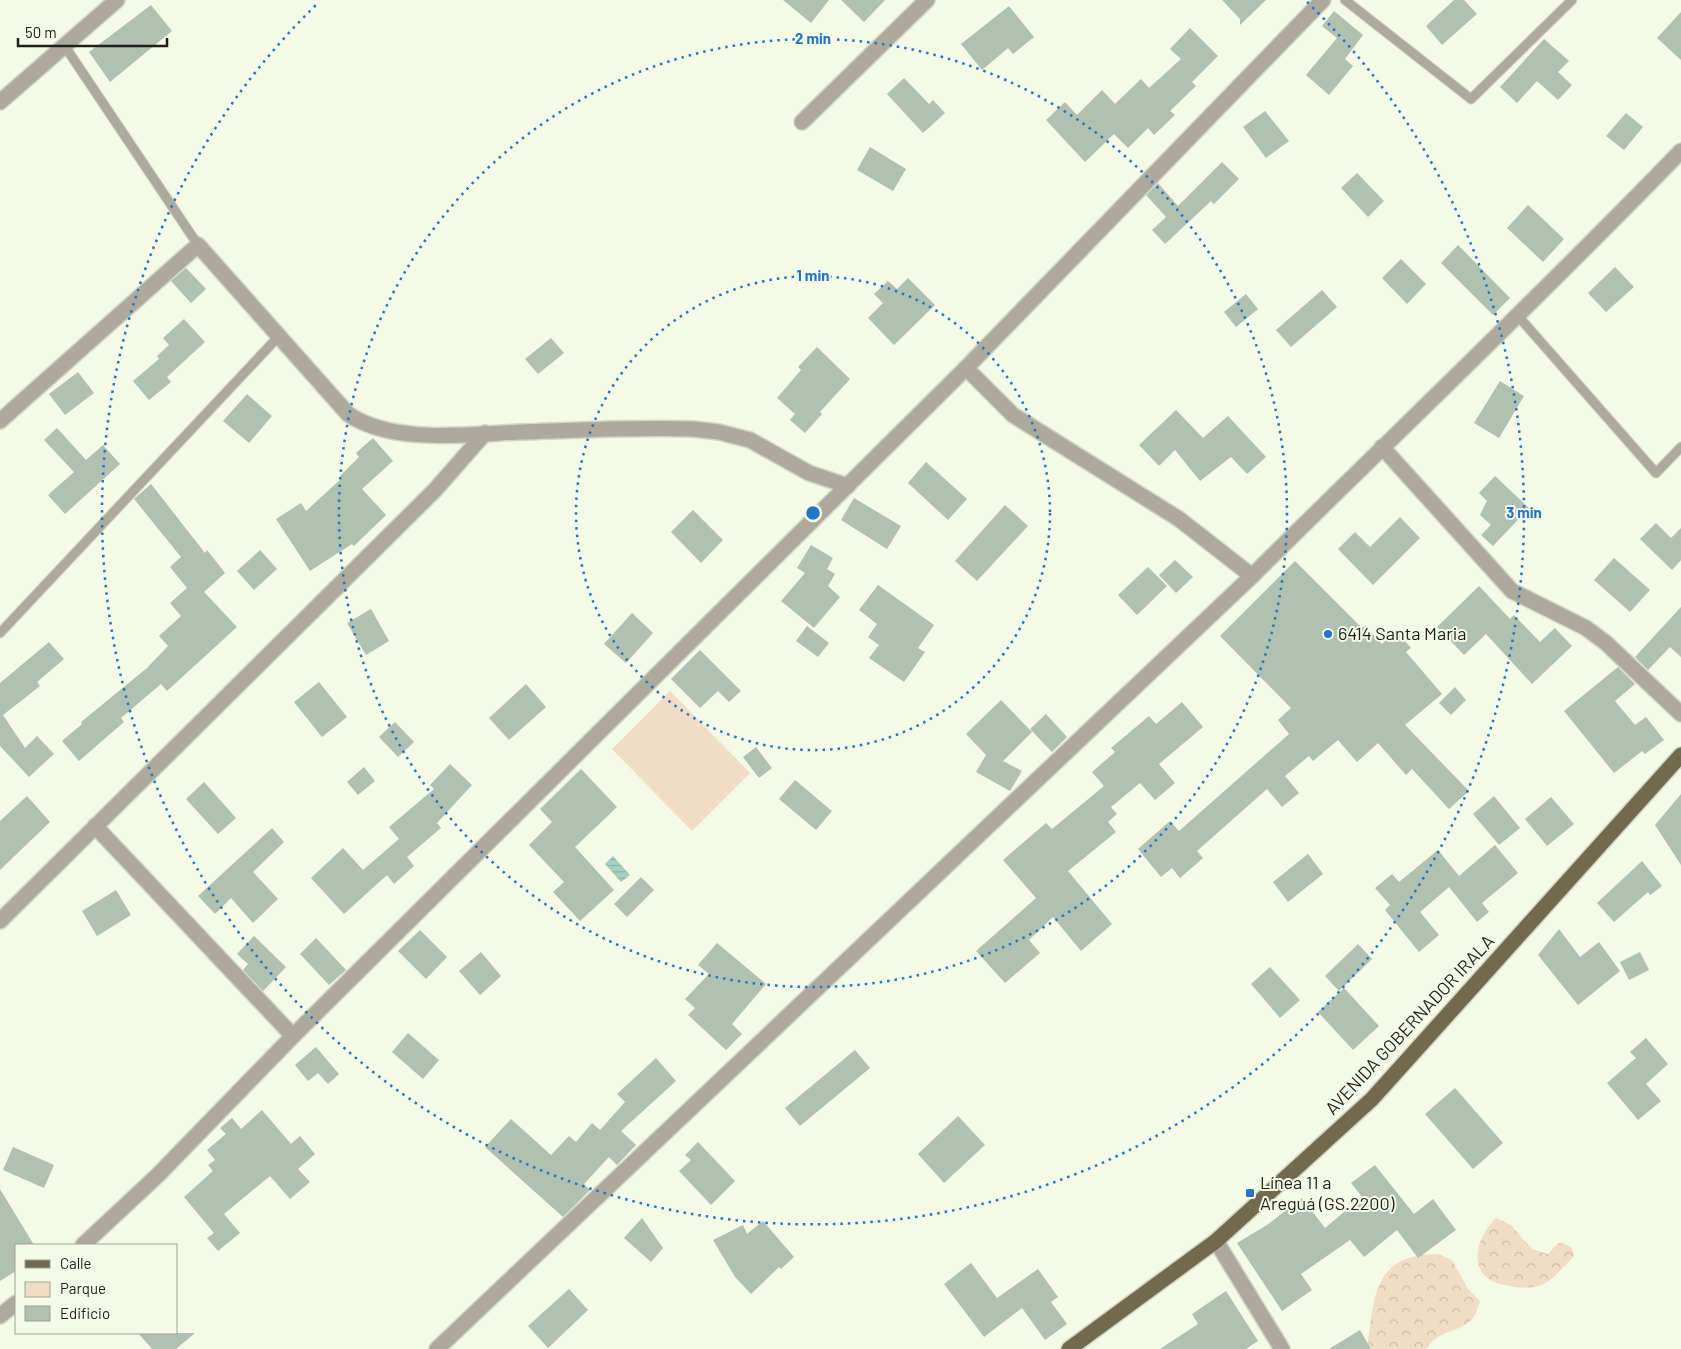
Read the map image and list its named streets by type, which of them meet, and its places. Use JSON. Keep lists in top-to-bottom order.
{
  "streets": {
    "main road": ["AVENIDA GOBERNADOR IRALA"]
  },
  "places": {
    "other": ["6414 Santa Maria"],
    "transit": ["Línea 11 a Areguá (GS.2200)"]
  },
  "legend": ["Calle", "Parque", "Edificio"],
  "scale_bar": "50 m",
  "rings": ["2 min", "1 min", "3 min"]
}
